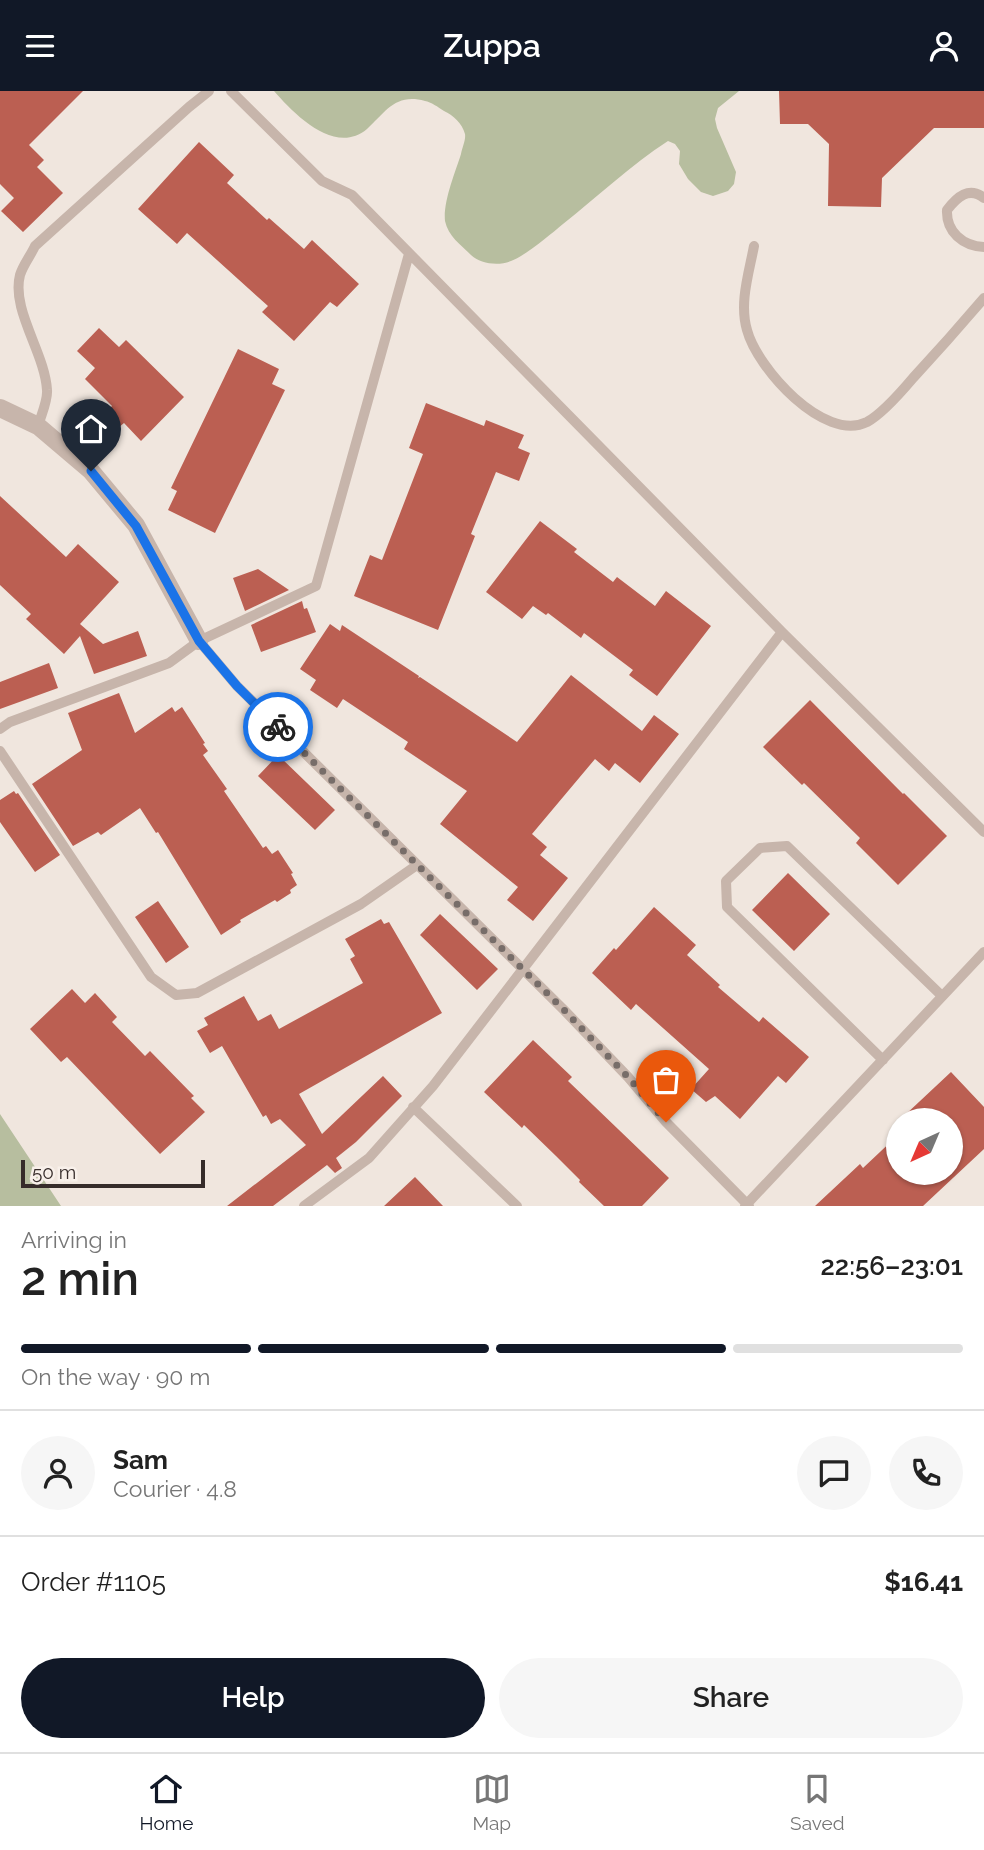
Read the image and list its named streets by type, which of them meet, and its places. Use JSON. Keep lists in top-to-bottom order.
{
  "scale_bar": "50 m",
  "north": "bottom left",
  "page": {
    "header": "Zuppa",
    "scale": "50 m",
    "heading": ["2 min", "Arriving in", "22:56–23:01"],
    "panel": [
      "Sam",
      "Courier · 4.8",
      "Order #1105",
      "$16.41"
    ],
    "bar": "On the way · 90 m",
    "buttons": ["Help", "Share"],
    "tabs": ["Home", "Map", "Saved"]
  }
}
